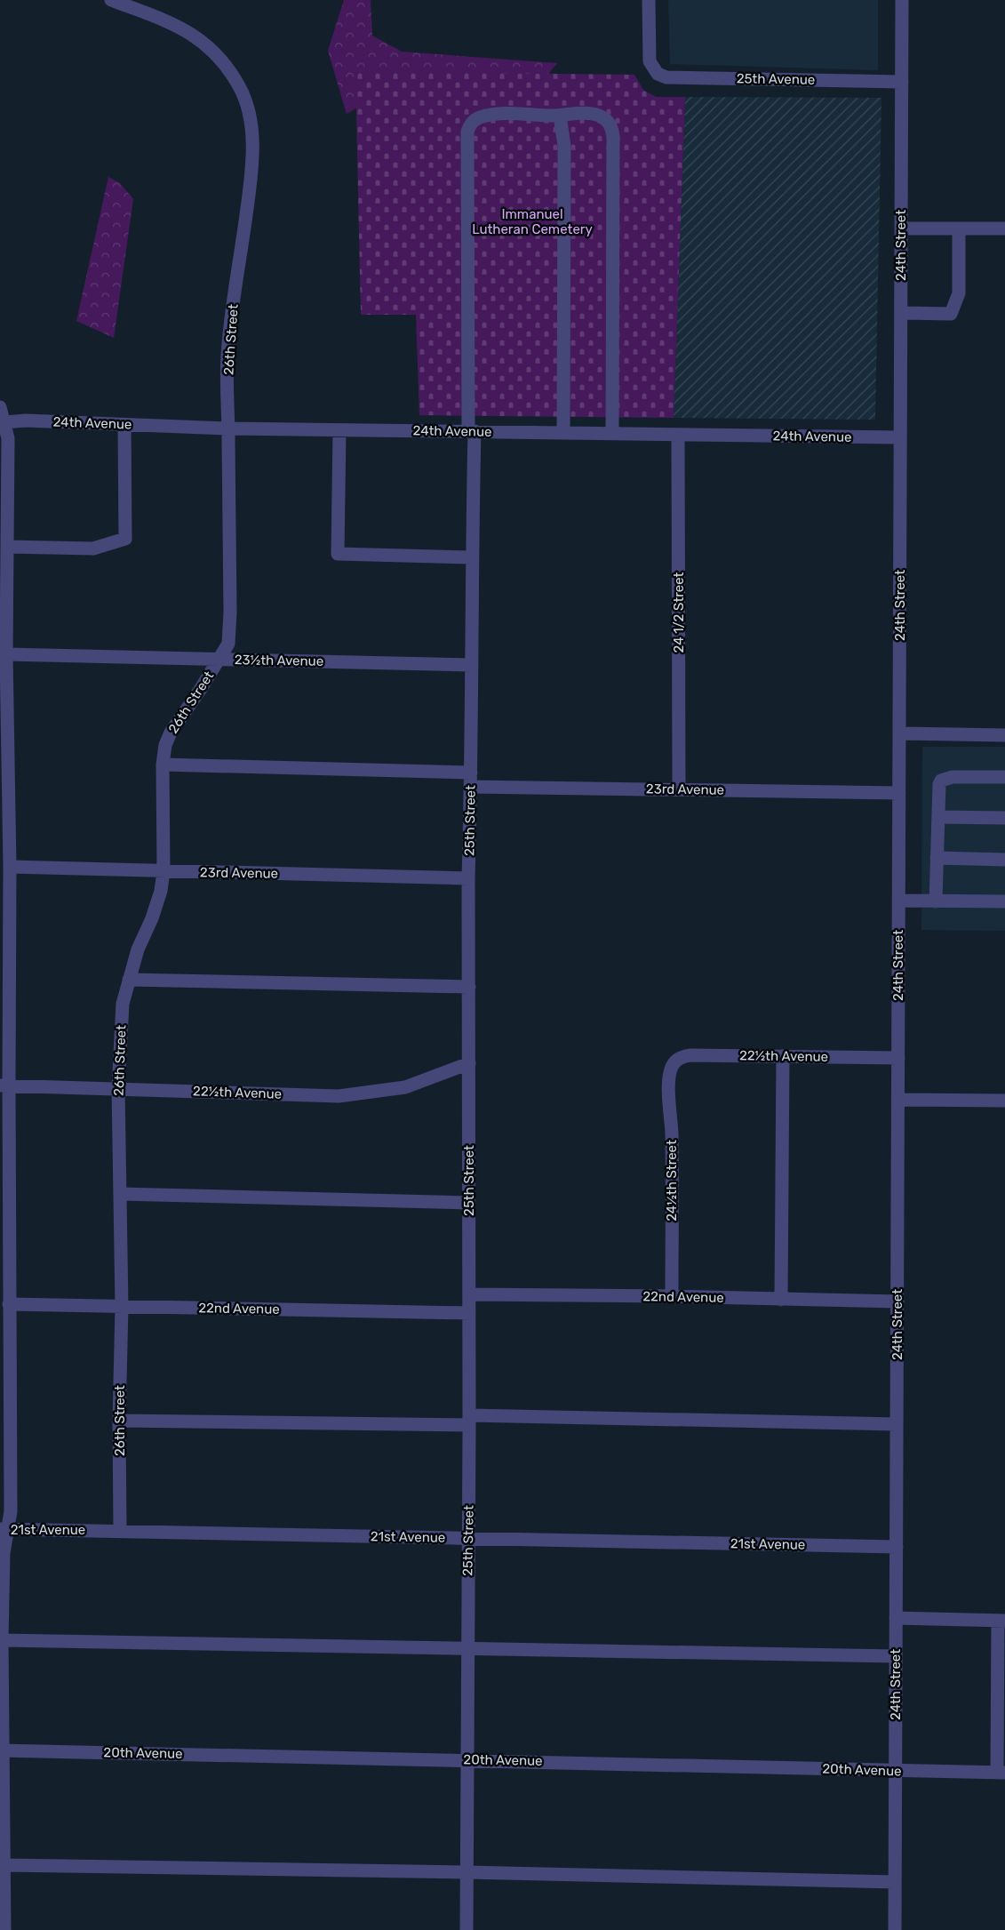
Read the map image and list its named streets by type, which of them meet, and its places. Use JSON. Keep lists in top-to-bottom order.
{
  "streets": {
    "street": [
      "25th Avenue",
      "24th Street",
      "26th Street",
      "24th Avenue",
      "24 1/2 Street",
      "23½th Avenue",
      "23rd Avenue",
      "25th Street",
      "22½th Avenue",
      "24½th Street",
      "22nd Avenue",
      "21st Avenue",
      "20th Avenue"
    ]
  },
  "crossings": [
    ["25th Avenue", "24th Street"],
    ["24th Street", "24th Avenue"],
    ["24th Street", "23rd Avenue"],
    ["24th Street", "22½th Avenue"],
    ["24th Street", "22nd Avenue"],
    ["24th Street", "21st Avenue"],
    ["24th Street", "20th Avenue"],
    ["26th Street", "24th Avenue"],
    ["26th Street", "23½th Avenue"],
    ["26th Street", "23rd Avenue"],
    ["26th Street", "22½th Avenue"],
    ["26th Street", "22nd Avenue"],
    ["26th Street", "21st Avenue"],
    ["24th Avenue", "24 1/2 Street"],
    ["24th Avenue", "25th Street"],
    ["24 1/2 Street", "23rd Avenue"],
    ["23½th Avenue", "25th Street"],
    ["23rd Avenue", "25th Street"],
    ["25th Street", "22½th Avenue"],
    ["25th Street", "22nd Avenue"],
    ["25th Street", "21st Avenue"],
    ["25th Street", "20th Avenue"],
    ["22½th Avenue", "24½th Street"],
    ["24½th Street", "22nd Avenue"]
  ],
  "parks": ["Immanuel Lutheran Cemetery"]
}
